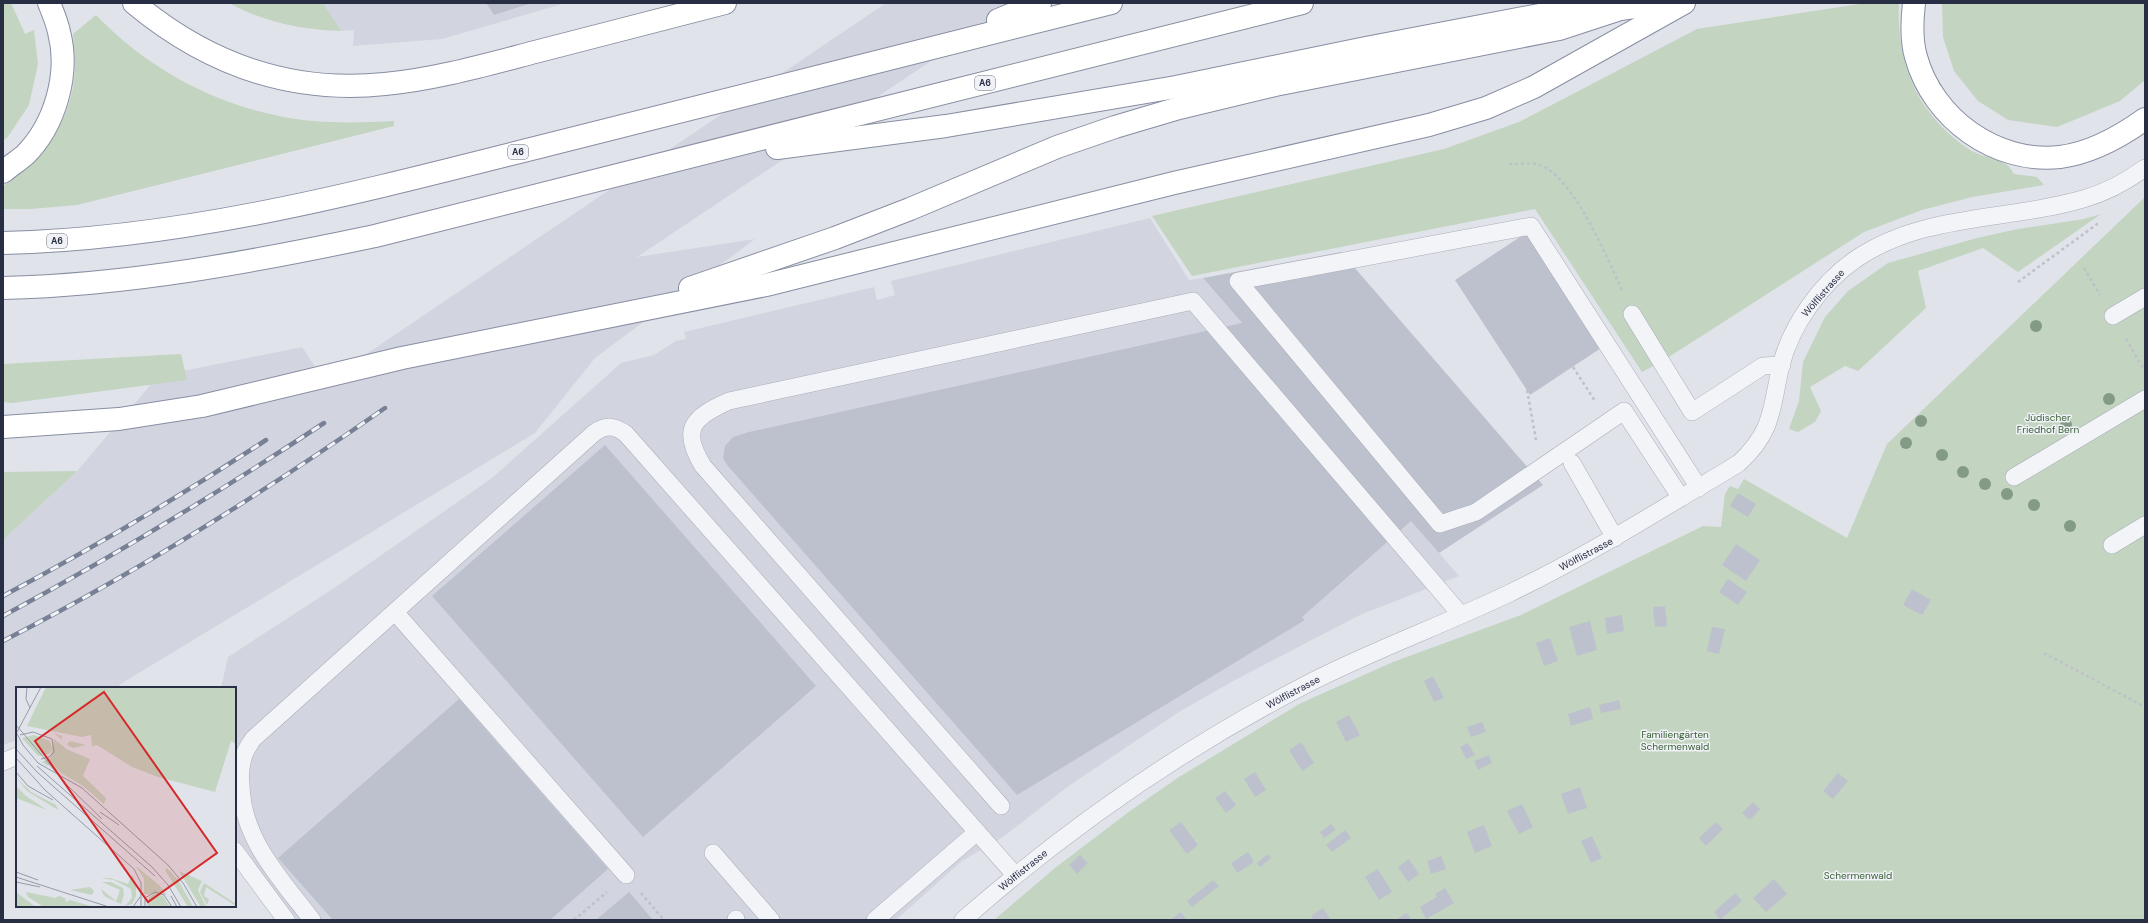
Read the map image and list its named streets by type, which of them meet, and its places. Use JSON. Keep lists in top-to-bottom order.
{
  "streets": {
    "highway": ["A6"],
    "lane": ["Wölflistrasse"]
  },
  "parks": ["Jüdischer Friedhof Bern", "Familiengärten Schermenwald", "Schermenwald"]
}
